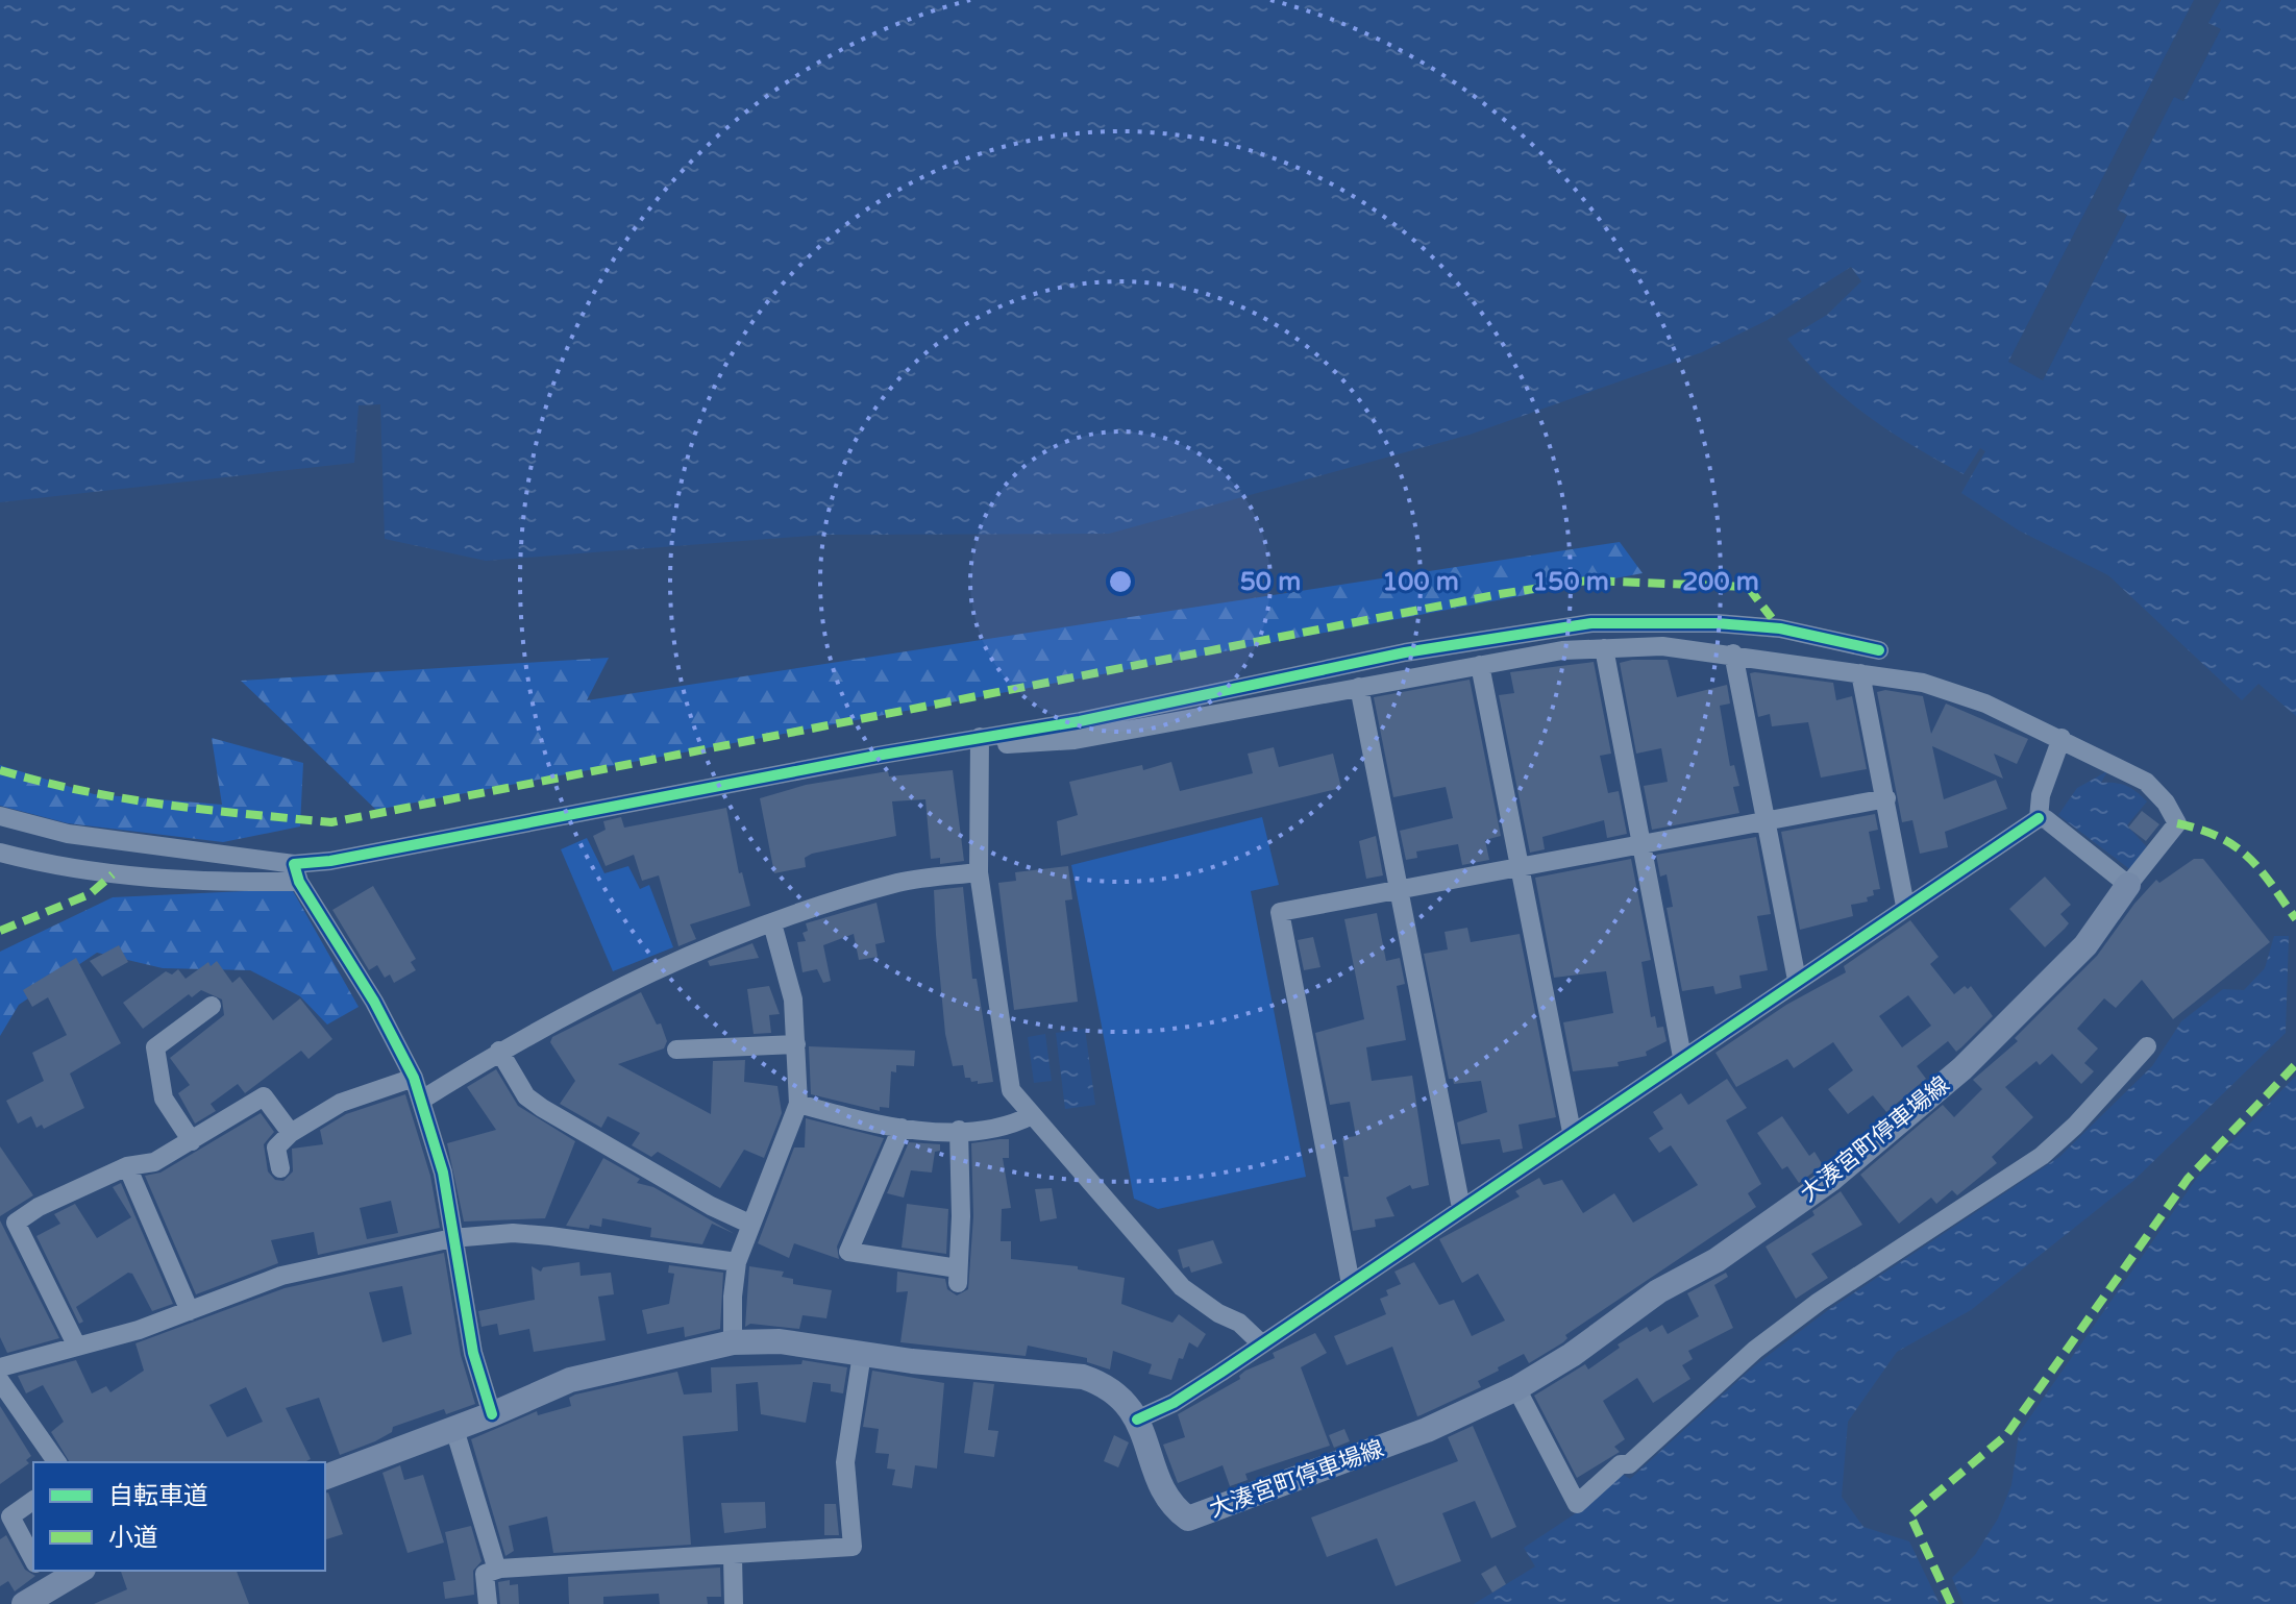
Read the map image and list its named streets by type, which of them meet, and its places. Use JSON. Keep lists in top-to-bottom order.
{
  "streets": {
    "main road": ["大湊宮町停車場線"]
  },
  "legend": ["自転車道", "小道"],
  "rings": [
    "50 m",
    "100 m",
    "150 m",
    "200 m"
  ]
}
